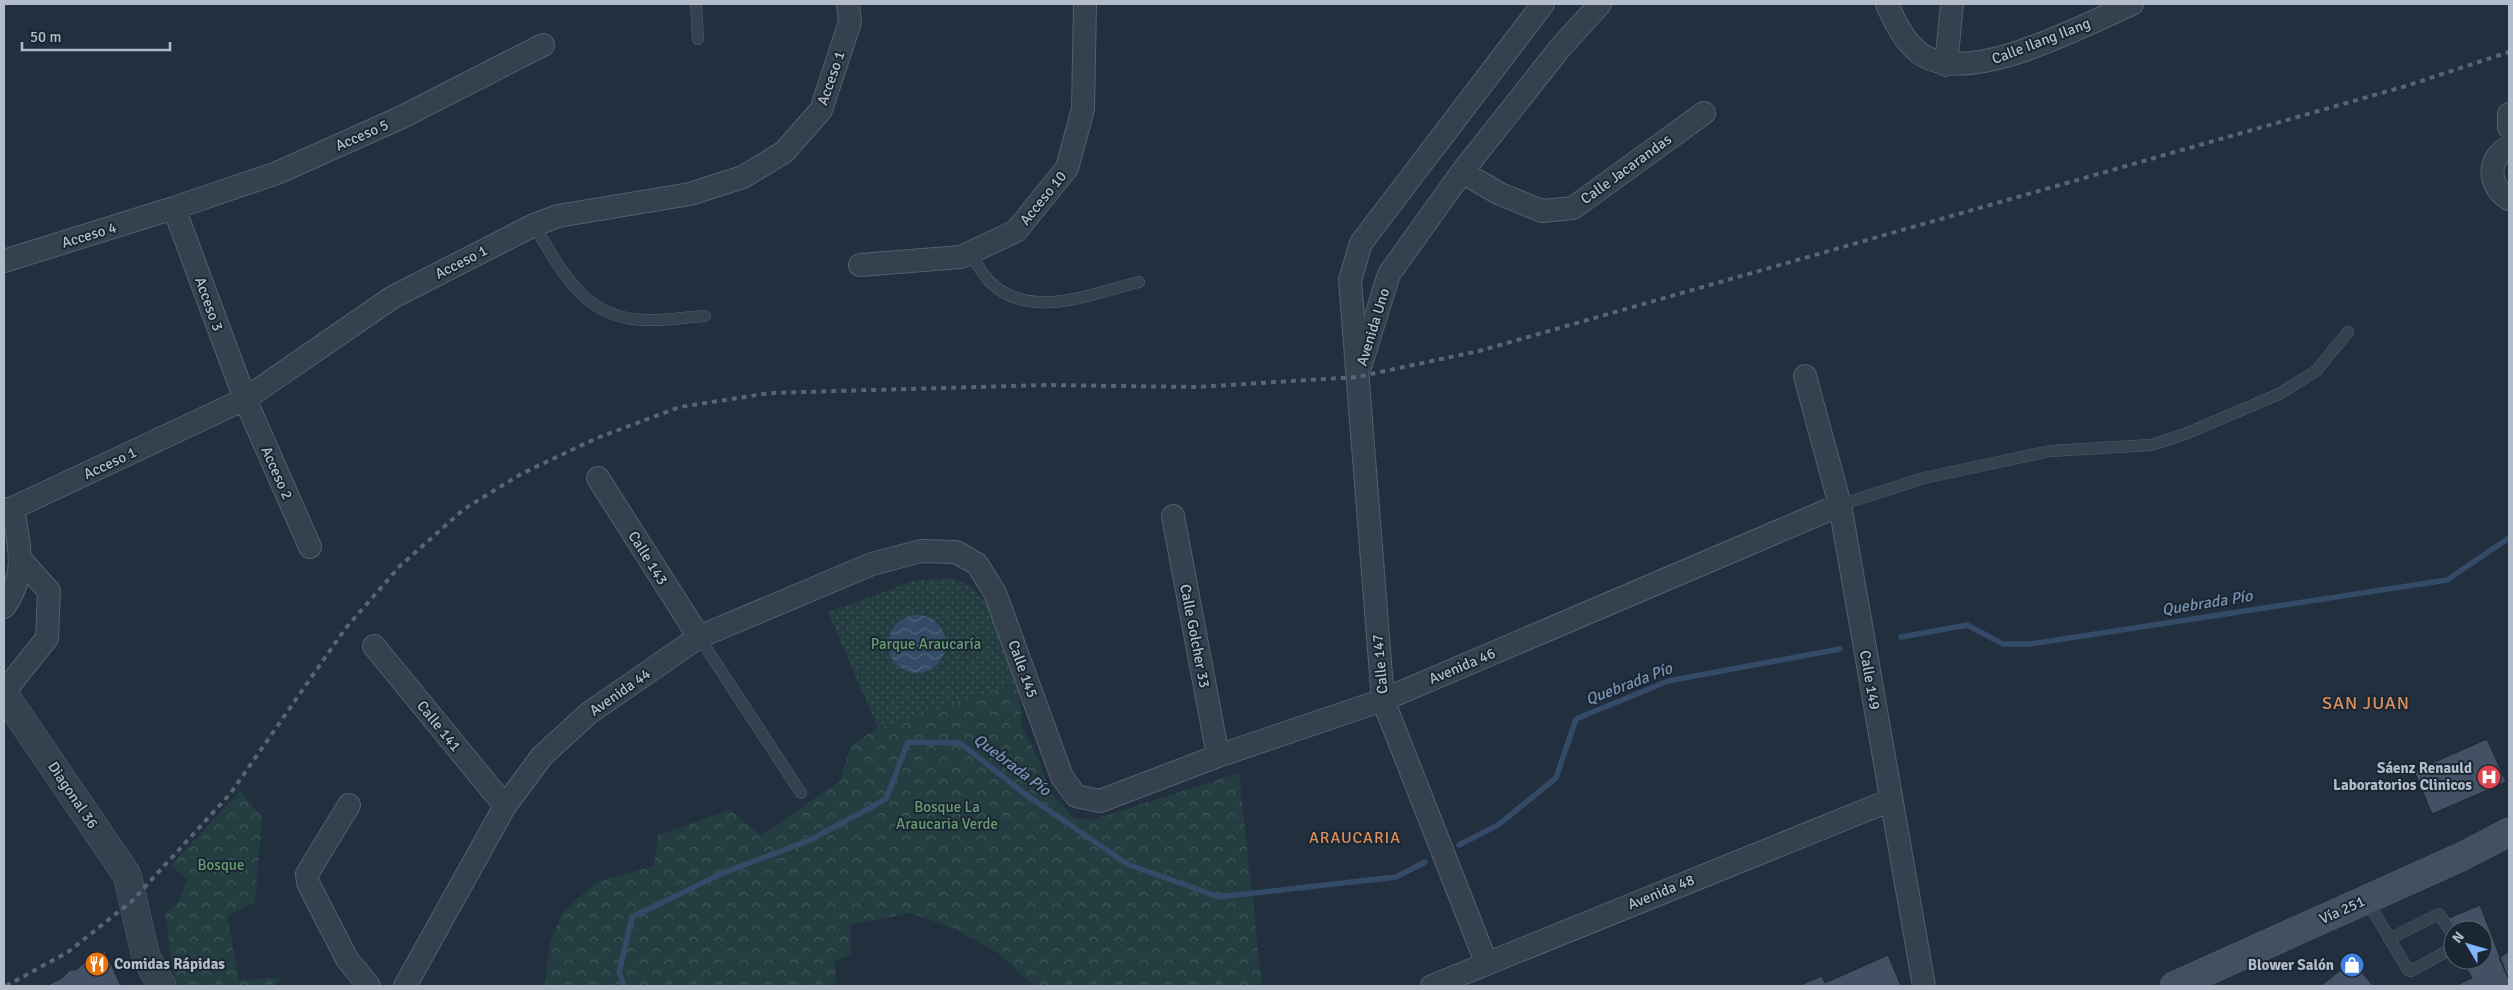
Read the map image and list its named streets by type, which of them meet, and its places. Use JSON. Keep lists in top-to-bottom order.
{
  "streets": {
    "main road": ["Vía 251"],
    "street": [
      "Calle Ilang Ilang",
      "Acceso 1",
      "Acceso 5",
      "Calle Jacarandas",
      "Acceso 10",
      "Acceso 4",
      "Acceso 3",
      "Avenida Uno",
      "Acceso 2",
      "Calle 143",
      "Calle Golcher 33",
      "Calle 147",
      "Avenida 46",
      "Calle 145",
      "Calle 149",
      "Avenida 44",
      "Calle 141",
      "Diagonal 36",
      "Avenida 48"
    ]
  },
  "crossings": [
    ["Acceso 1", "Acceso 3"],
    ["Acceso 1", "Acceso 2"],
    ["Acceso 5", "Acceso 4"],
    ["Acceso 5", "Acceso 3"],
    ["Calle Jacarandas", "Avenida Uno"],
    ["Acceso 4", "Acceso 3"],
    ["Acceso 3", "Acceso 2"],
    ["Avenida Uno", "Calle 147"],
    ["Calle 143", "Avenida 44"],
    ["Calle Golcher 33", "Avenida 46"],
    ["Calle 147", "Avenida 46"],
    ["Calle 147", "Avenida 48"],
    ["Avenida 46", "Calle 145"],
    ["Avenida 46", "Calle 149"],
    ["Calle 145", "Avenida 44"],
    ["Calle 149", "Avenida 48"],
    ["Avenida 44", "Calle 141"]
  ],
  "districts": ["SAN JUAN", "ARAUCARIA"],
  "water": ["Quebrada Pío"],
  "parks": ["Parque Araucaría", "Bosque La Araucaria Verde", "Bosque"],
  "places": {
    "hospital": ["Sáenz Renauld Laboratorios Clinicos"],
    "restaurant": ["Comidas Rápidas"],
    "shop": ["Blower Salón"]
  },
  "scale_bar": "50 m",
  "north": "top left"
}
